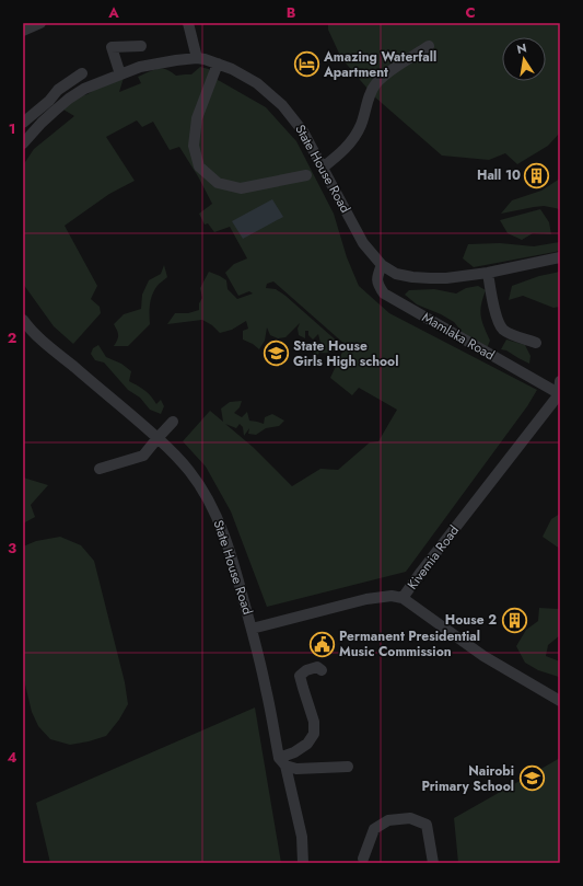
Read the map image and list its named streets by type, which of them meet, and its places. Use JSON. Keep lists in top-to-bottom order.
{
  "streets": {
    "street": ["State House Road", "Mamlaka Road", "Kivemia Road"]
  },
  "crossings": [
    ["State House Road", "Mamlaka Road"],
    ["State House Road", "Kivemia Road"],
    ["Mamlaka Road", "Kivemia Road"]
  ],
  "places": {
    "hotel": ["Amazing Waterfall Apartment"],
    "building": ["Hall 10", "House 2"],
    "school or university": ["State House Girls High school", "Nairobi Primary School"],
    "public building": ["Permanent Presidential Music Commission"]
  },
  "north": "top",
  "grid": {
    "columns": ["A", "B", "C"],
    "rows": [
      "1",
      "2",
      "3",
      "4"
    ]
  }
}
